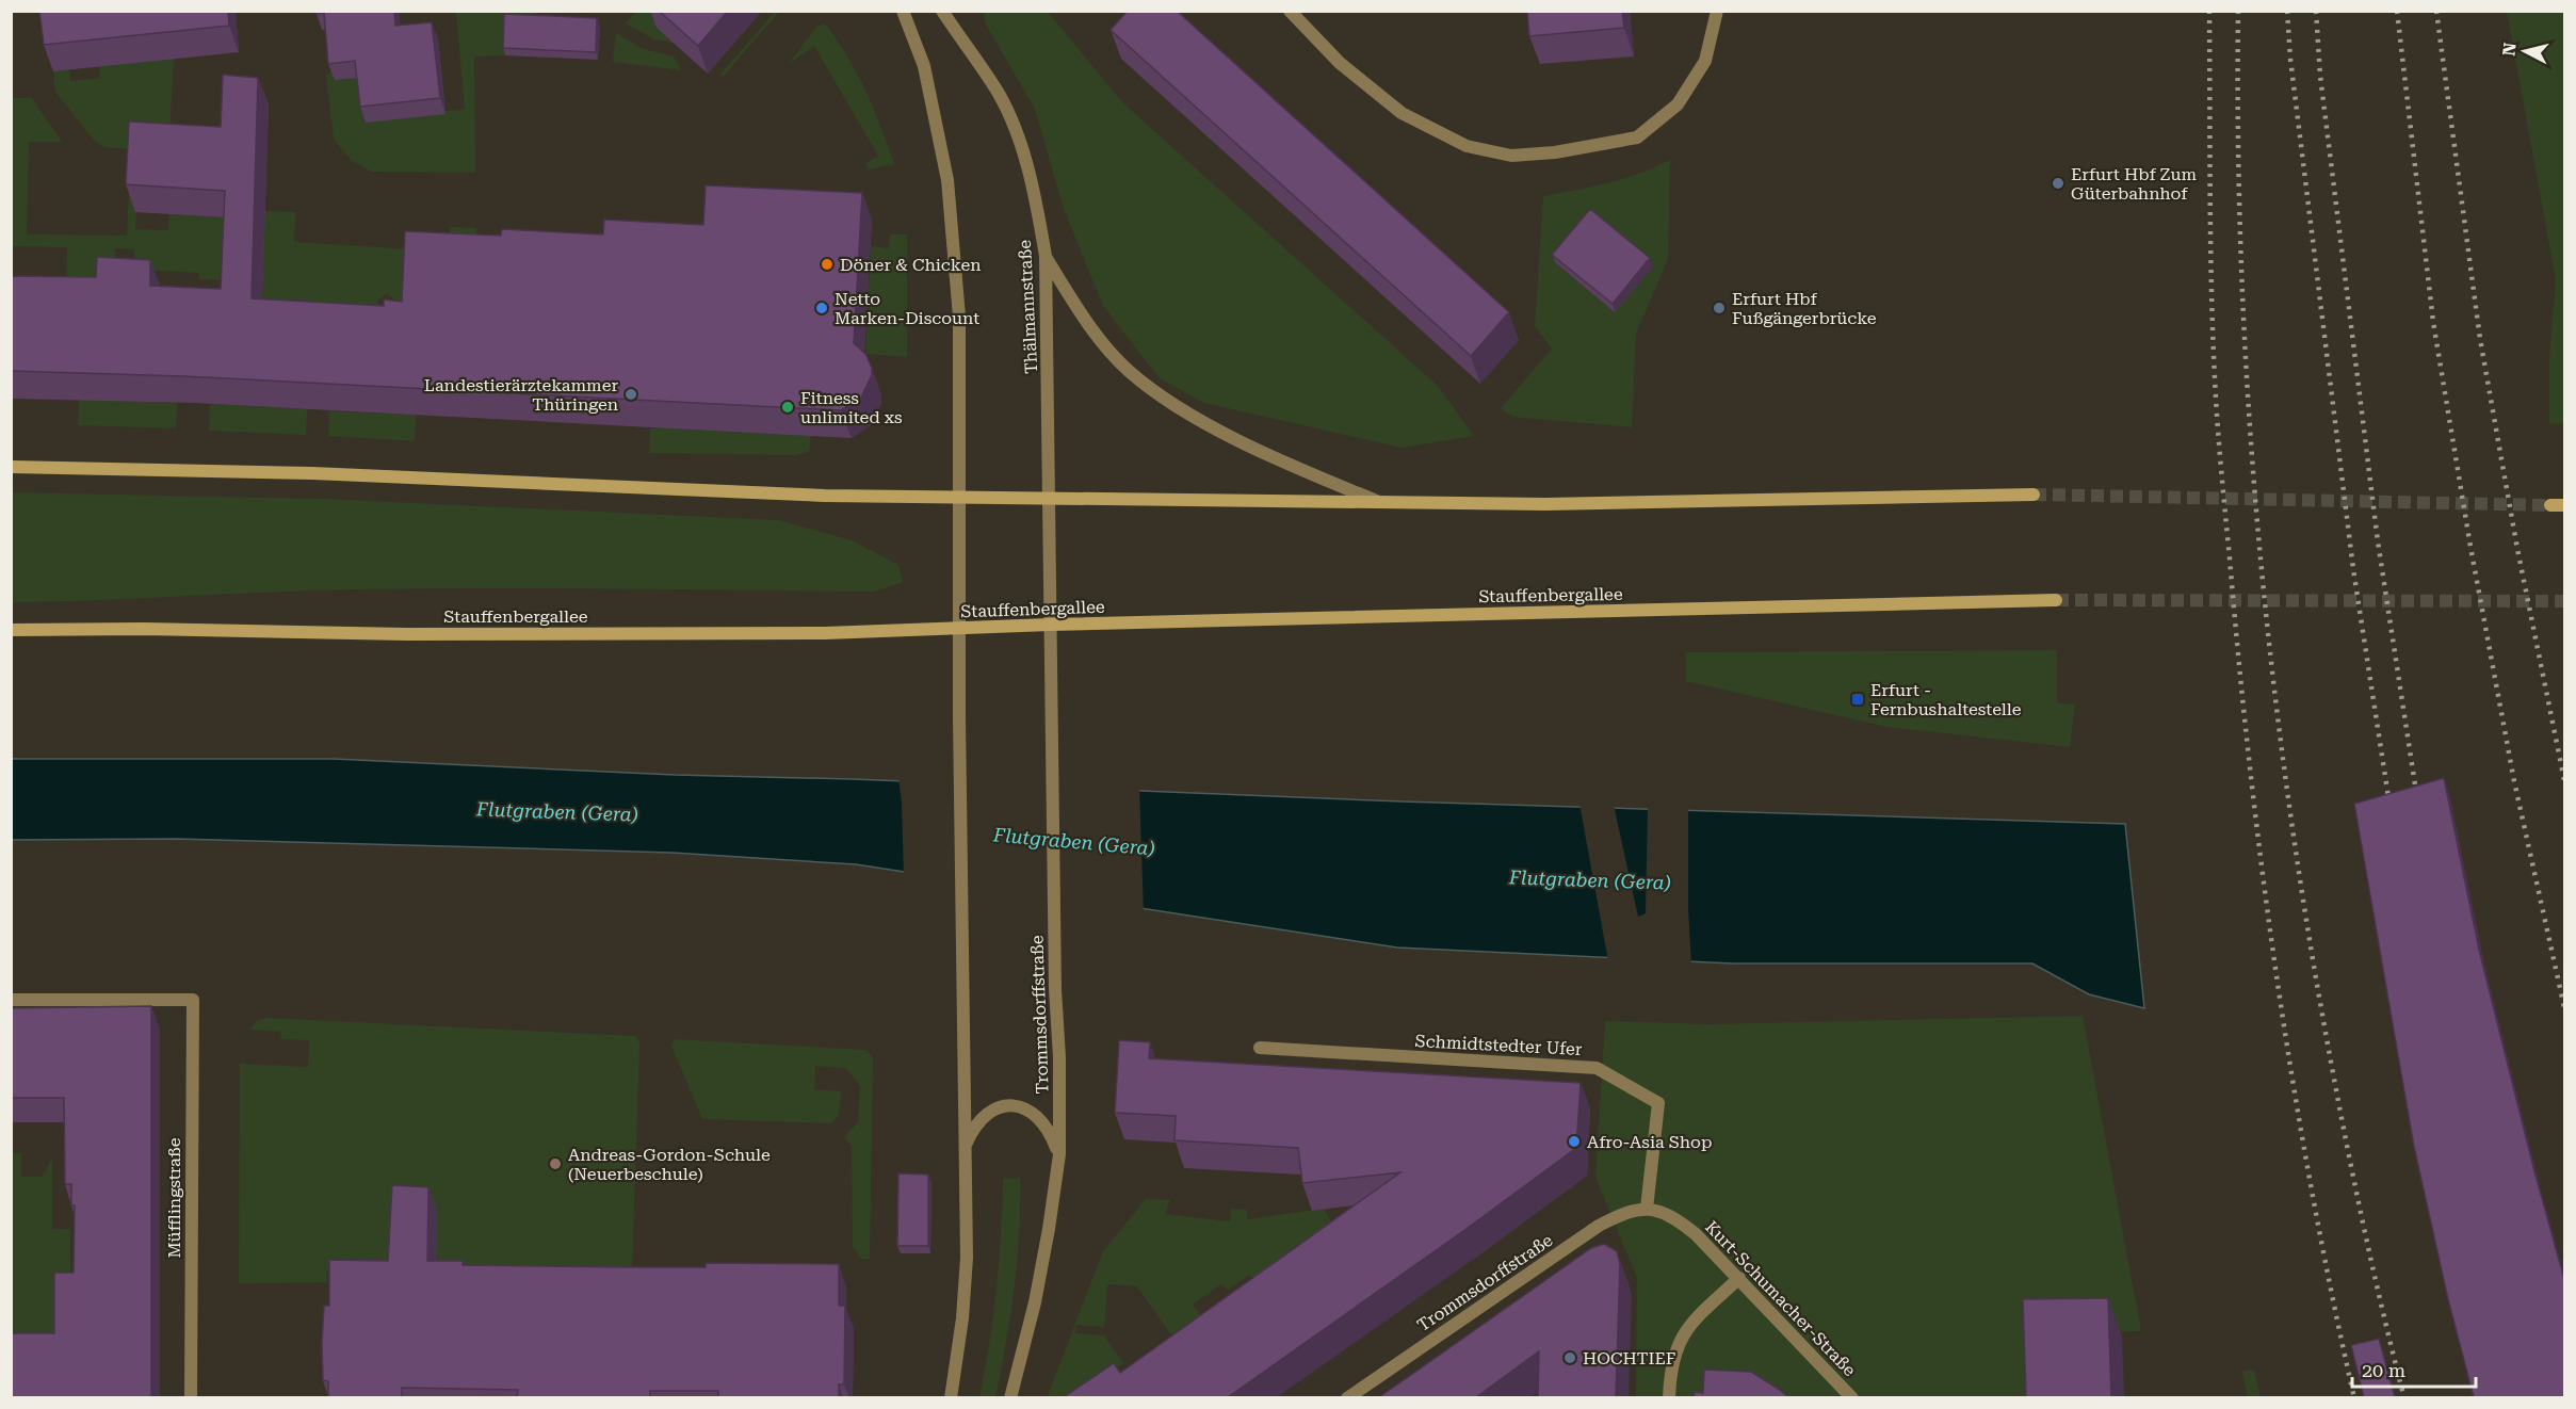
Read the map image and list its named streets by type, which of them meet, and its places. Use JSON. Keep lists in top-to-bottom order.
{
  "streets": {
    "main road": ["Stauffenbergallee"],
    "street": [
      "Thälmannstraße",
      "Trommsdorffstraße",
      "Schmidtstedter Ufer",
      "Müfflingstraße",
      "Kurt-Schumacher-Straße"
    ]
  },
  "crossings": [
    ["Thälmannstraße", "Stauffenbergallee"],
    ["Thälmannstraße", "Trommsdorffstraße"],
    ["Stauffenbergallee", "Trommsdorffstraße"],
    ["Trommsdorffstraße", "Schmidtstedter Ufer"],
    ["Trommsdorffstraße", "Kurt-Schumacher-Straße"],
    ["Schmidtstedter Ufer", "Kurt-Schumacher-Straße"]
  ],
  "water": ["Flutgraben (Gera)"],
  "places": {
    "other": [
      "Erfurt Hbf Zum Güterbahnhof",
      "Döner & Chicken",
      "Netto Marken-Discount",
      "Erfurt Hbf Fußgängerbrücke",
      "Landestierärztekammer Thüringen",
      "Fitness unlimited xs",
      "Afro-Asia Shop",
      "Andreas-Gordon-Schule (Neuerbeschule)",
      "HOCHTIEF"
    ],
    "transit": ["Erfurt - Fernbushaltestelle"]
  },
  "scale_bar": "20 m",
  "north": "left"
}
